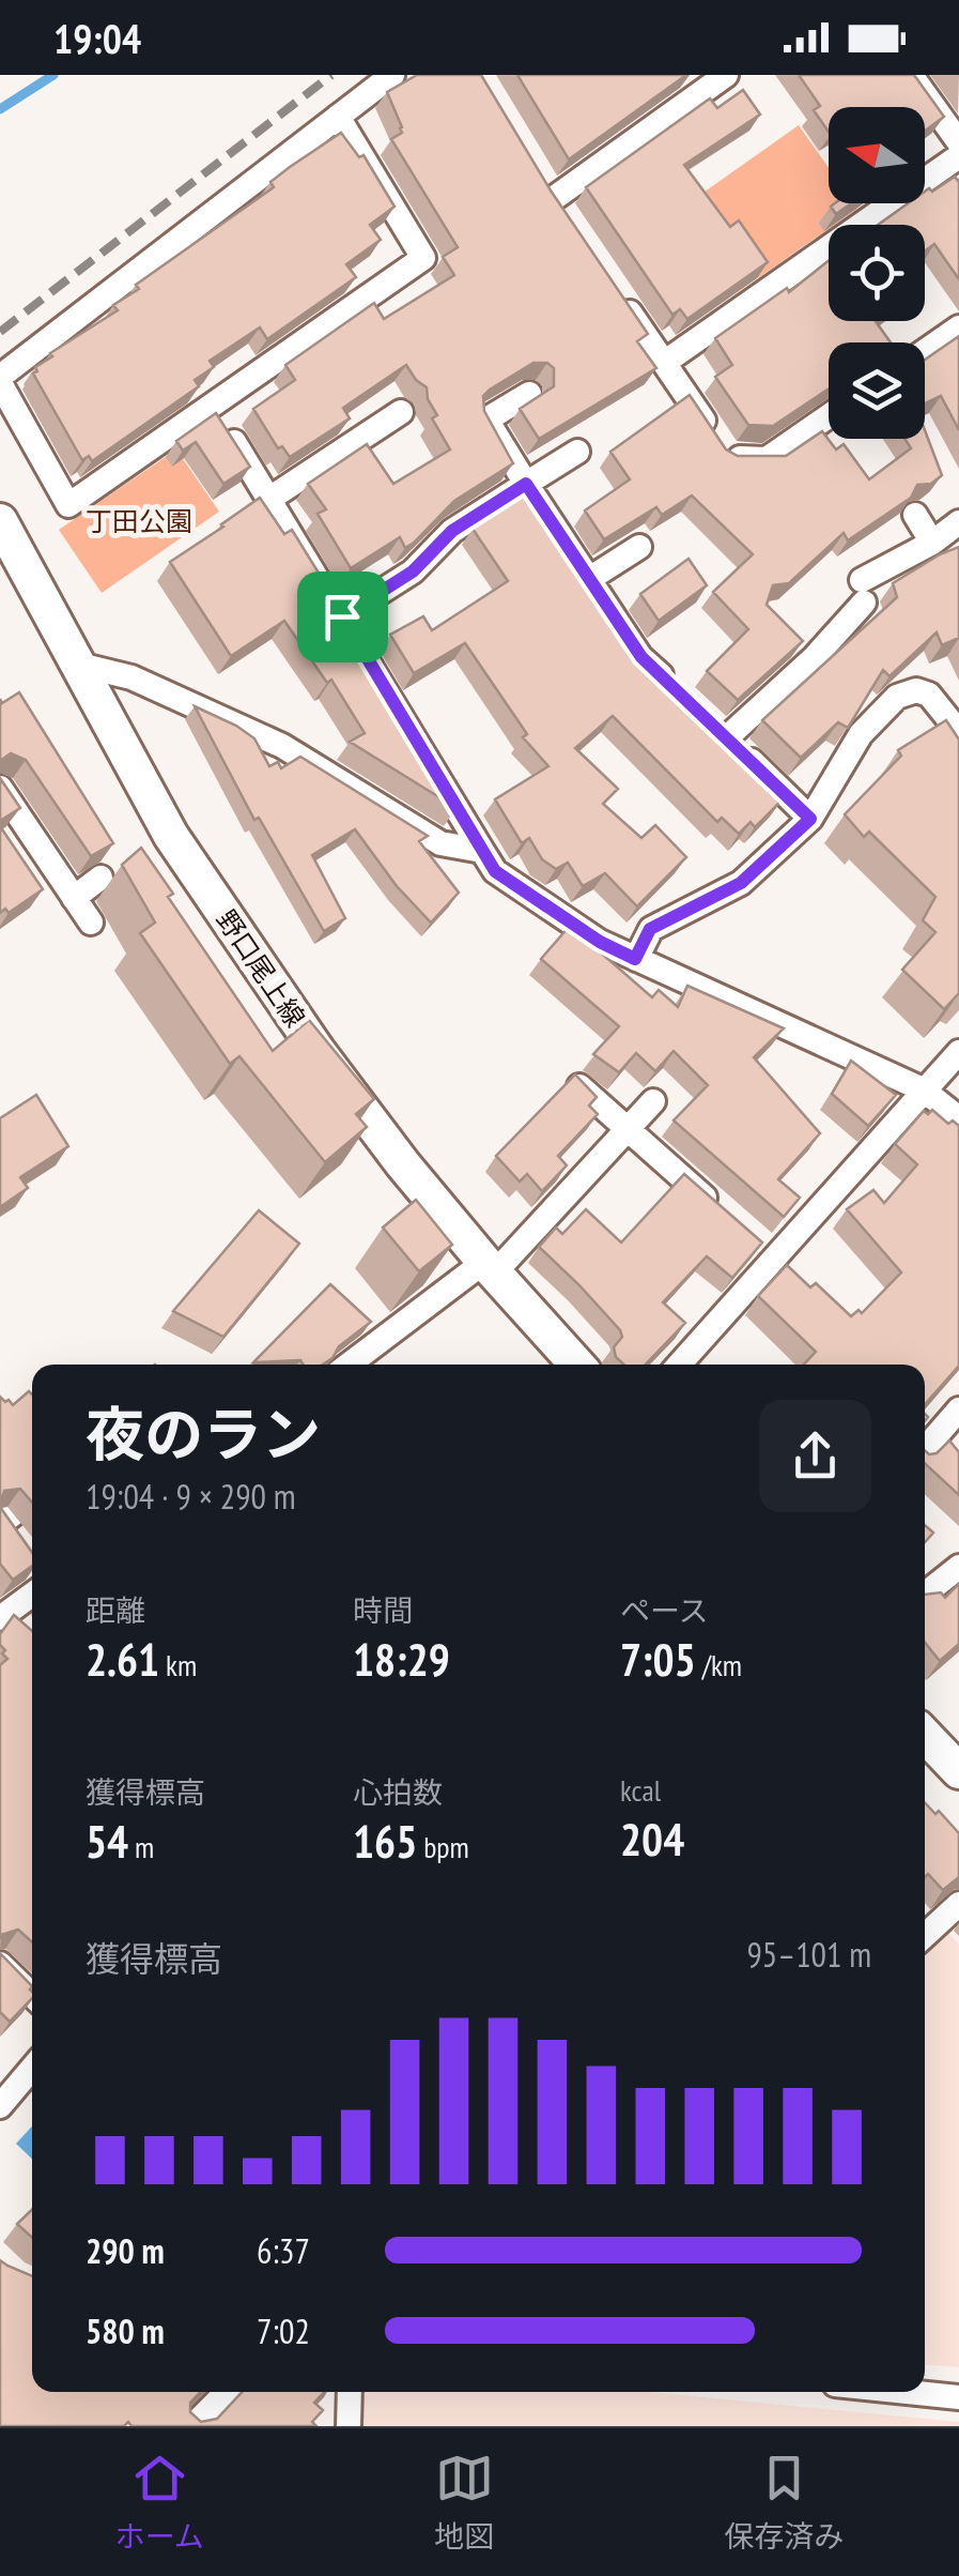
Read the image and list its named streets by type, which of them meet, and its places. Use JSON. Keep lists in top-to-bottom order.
{
  "streets": {
    "main road": ["野口尾上線"]
  },
  "parks": ["丁田公園"],
  "north": "left",
  "page": {
    "status": "19:04",
    "heading": ["夜のラン", "19:04 · 9 × 290 m"],
    "stats": [
      ["距離", "2.61 km"],
      ["時間", "18:29"],
      ["ペース", "7:05 /km"],
      ["獲得標高", "54 m"],
      ["心拍数", "165 bpm"],
      ["kcal", "204"]
    ],
    "chart": ["獲得標高", "95–101 m"],
    "list": [
      {
        "name": "290 m",
        "note": "6:37"
      },
      {
        "name": "580 m",
        "note": "7:02"
      }
    ],
    "tabs": ["ホーム", "地図", "保存済み"]
  }
}
